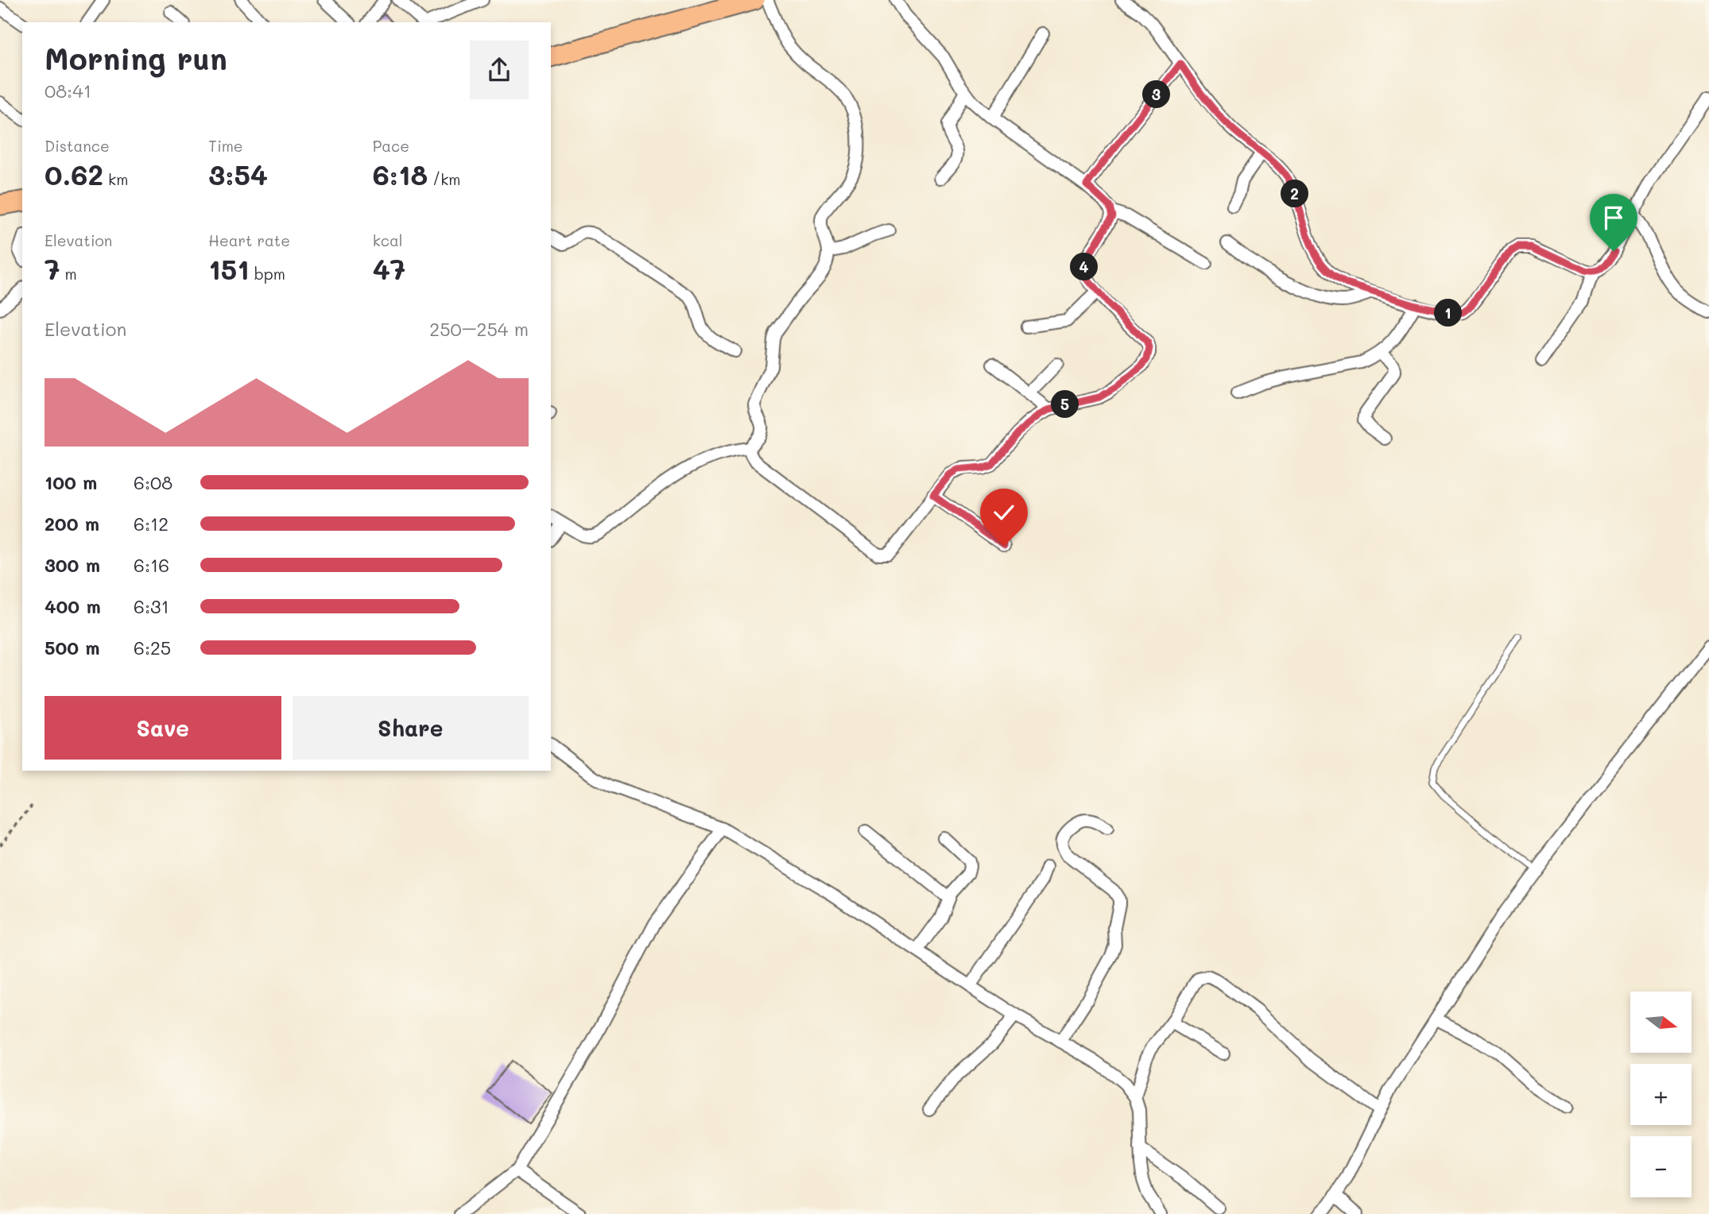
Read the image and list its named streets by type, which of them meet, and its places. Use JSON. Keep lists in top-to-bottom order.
{
  "north": "right",
  "page": {
    "heading": ["Morning run", "08:41"],
    "pins": [
      "3",
      "2",
      "4",
      "1",
      "5"
    ],
    "stats": [
      ["Distance", "0.62 km"],
      ["Time", "3:54"],
      ["Pace", "6:18 /km"],
      ["Elevation", "7 m"],
      ["Heart rate", "151 bpm"],
      ["kcal", "47"]
    ],
    "chart": ["Elevation", "250–254 m"],
    "list": [
      {
        "name": "100 m",
        "note": "6:08"
      },
      {
        "name": "200 m",
        "note": "6:12"
      },
      {
        "name": "300 m",
        "note": "6:16"
      },
      {
        "name": "400 m",
        "note": "6:31"
      },
      {
        "name": "500 m",
        "note": "6:25"
      }
    ],
    "buttons": ["Save", "Share"],
    "map_buttons": ["+", "−"]
  }
}
